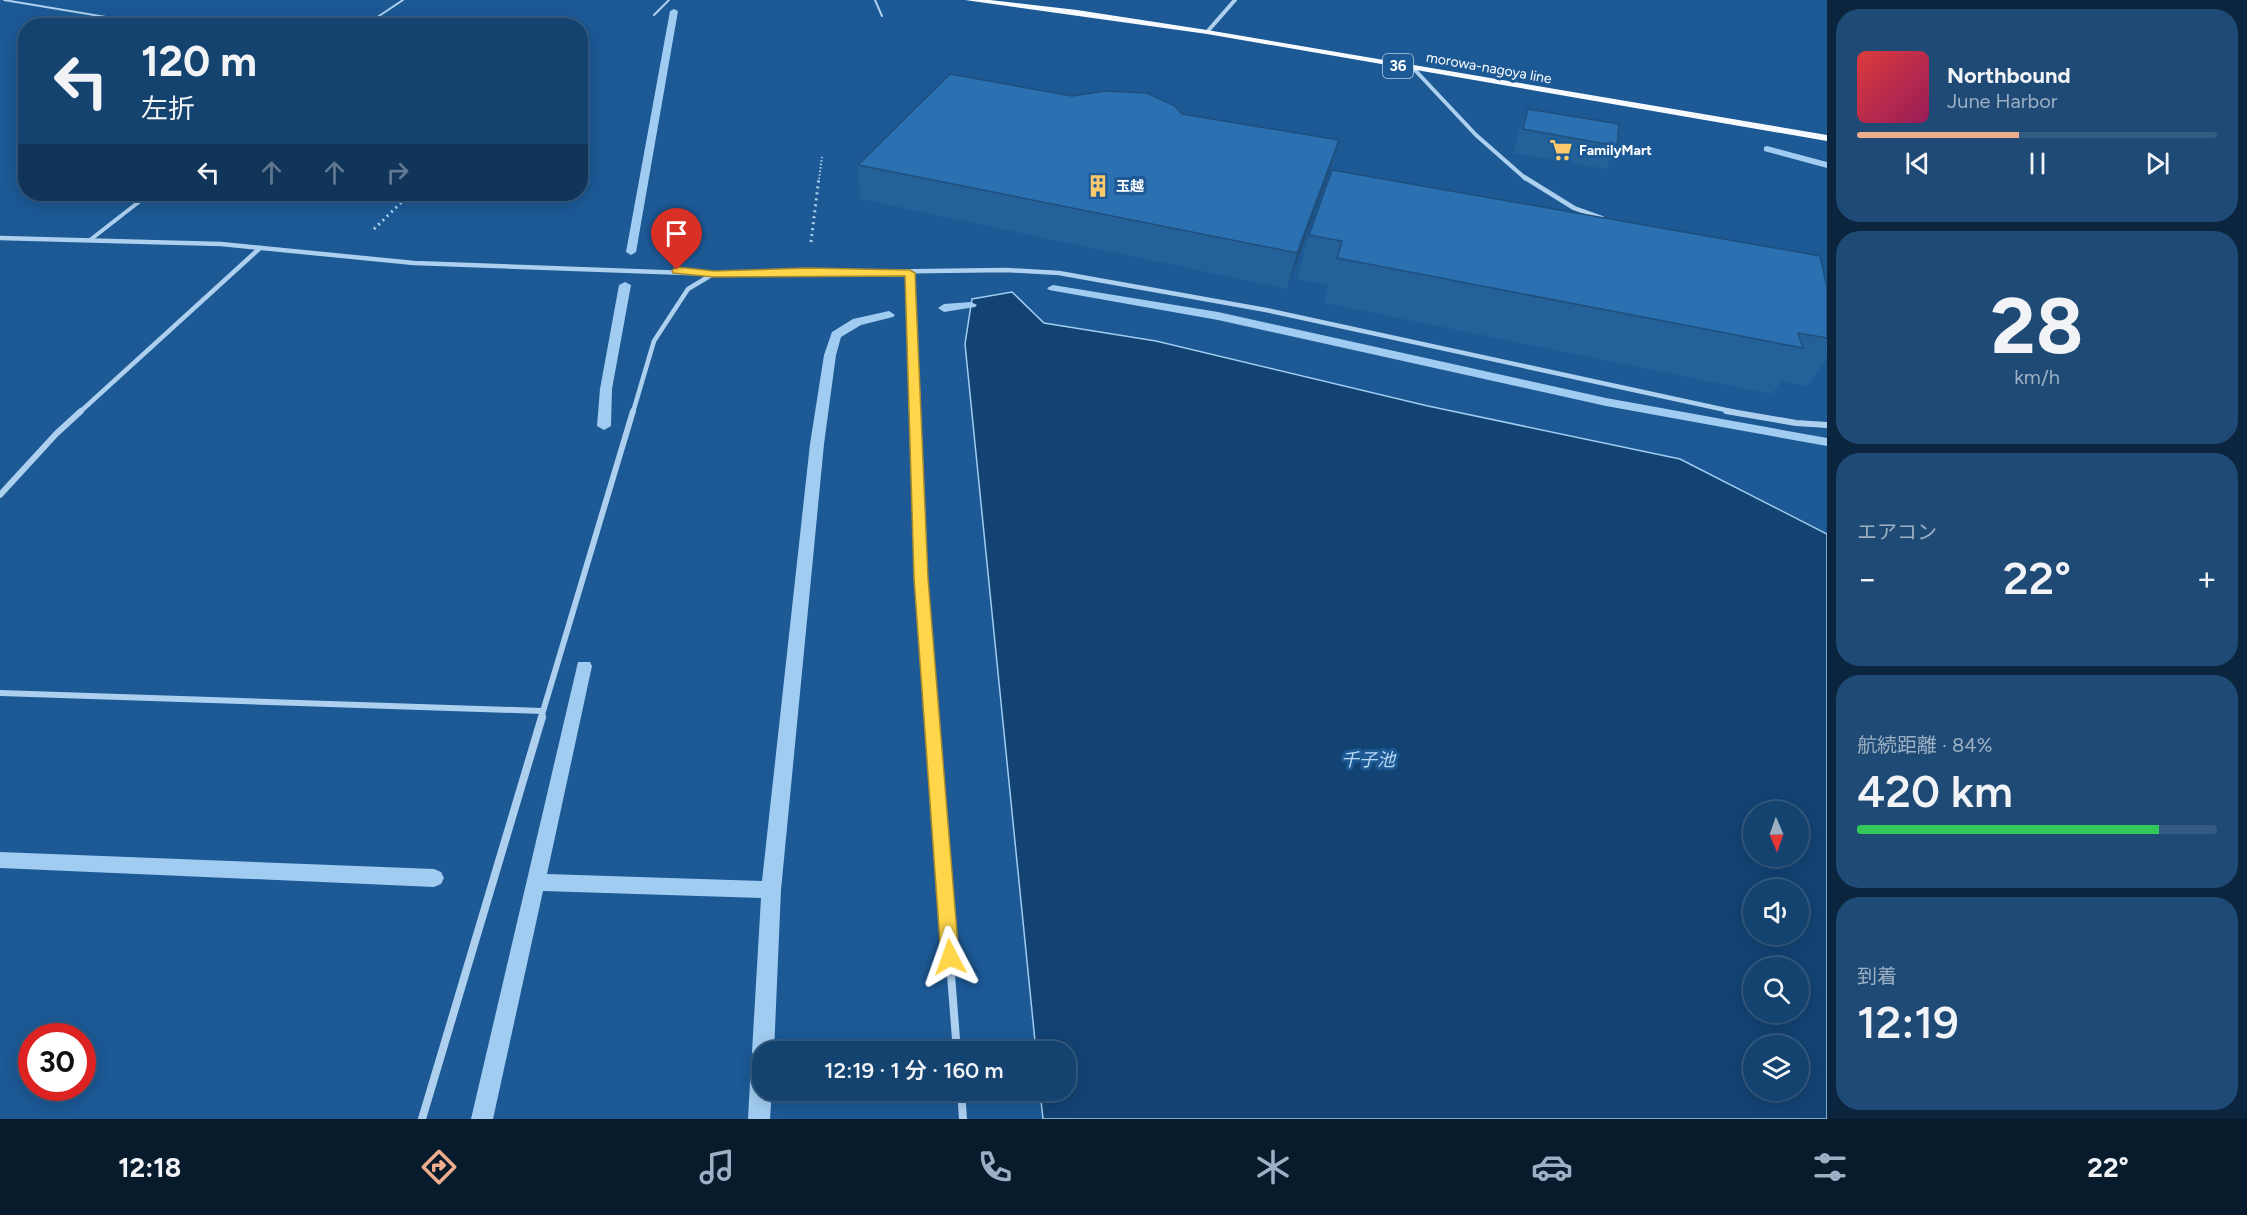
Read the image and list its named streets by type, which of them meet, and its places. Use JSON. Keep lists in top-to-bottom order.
{
  "streets": {
    "main road": ["36", "morowa-nagoya line"]
  },
  "water": ["千子池"],
  "places": {
    "supermarket": ["FamilyMart"],
    "building": ["玉越"]
  },
  "north": "bottom",
  "page": {
    "turn": ["120 m", "左折"],
    "song": ["Northbound", "June Harbor"],
    "tile": [
      ["28", "km/h"],
      "エアコン",
      ["航続距離 · 84%", "420 km"],
      ["到着", "12:19"]
    ],
    "heat": ["−", "22°", "+"],
    "limit": "30",
    "trip": "12:19 · 1 分 · 160 m",
    "tabs": ["12:18", "22°"]
  }
}
